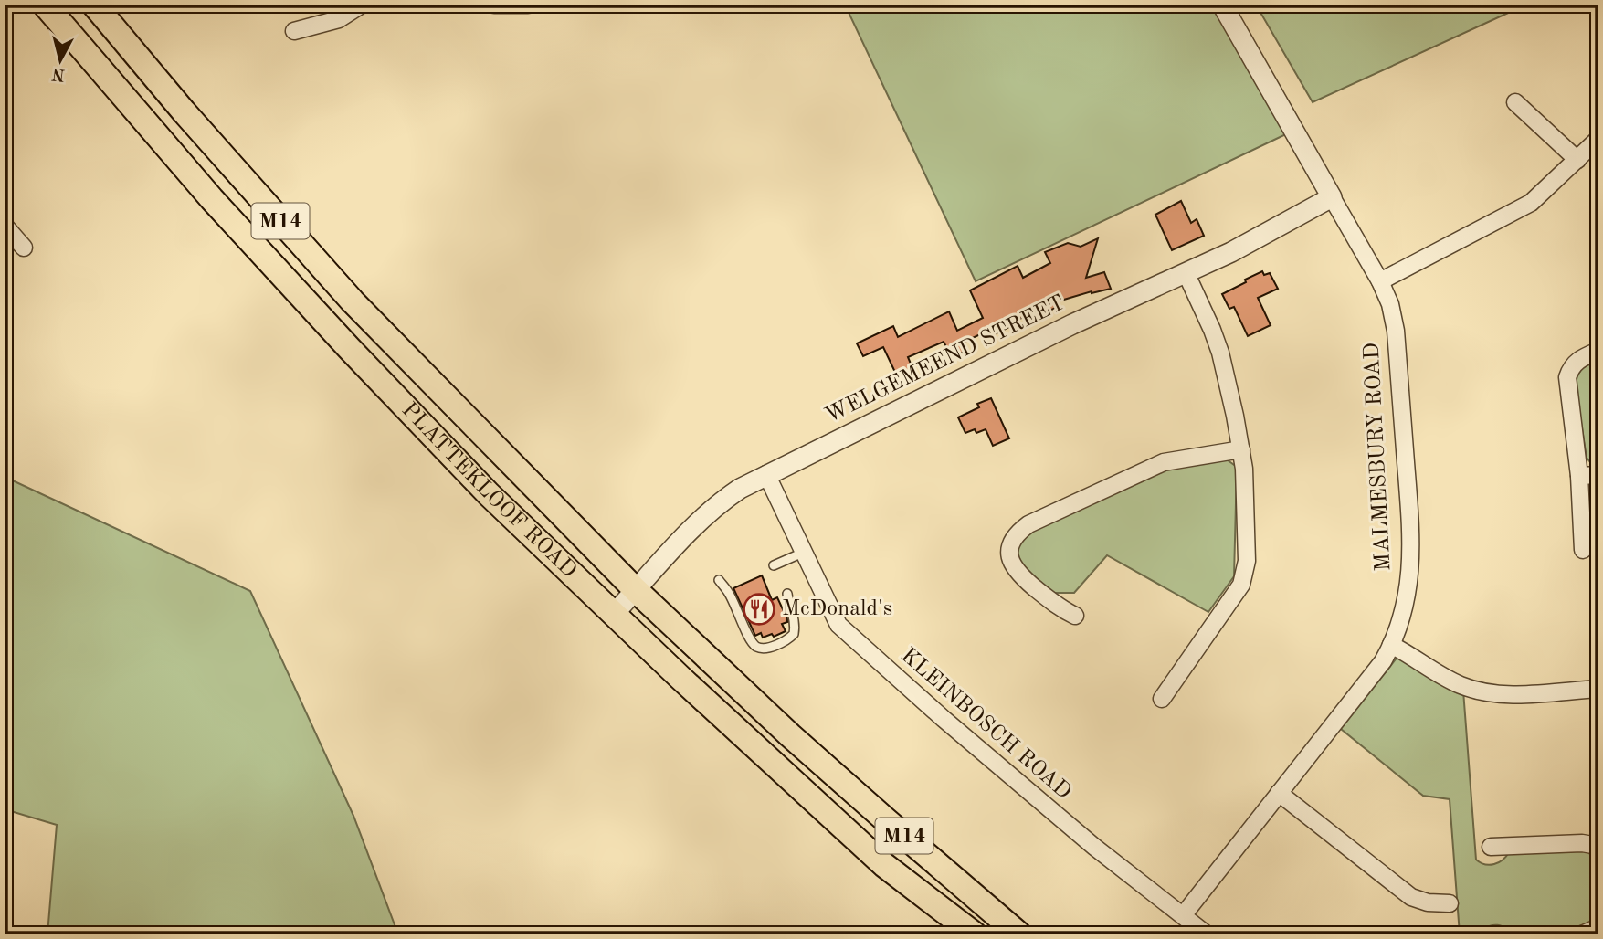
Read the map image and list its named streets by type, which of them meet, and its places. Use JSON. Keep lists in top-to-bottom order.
{
  "streets": {
    "main road": ["M14", "PLATTEKLOOF ROAD"],
    "street": ["WELGEMEEND STREET", "MALMESBURY ROAD", "KLEINBOSCH ROAD"]
  },
  "crossings": [
    ["WELGEMEEND STREET", "MALMESBURY ROAD"],
    ["WELGEMEEND STREET", "PLATTEKLOOF ROAD"],
    ["WELGEMEEND STREET", "KLEINBOSCH ROAD"],
    ["MALMESBURY ROAD", "KLEINBOSCH ROAD"]
  ],
  "places": {
    "restaurant": ["McDonald's"]
  },
  "north": "bottom"
}
